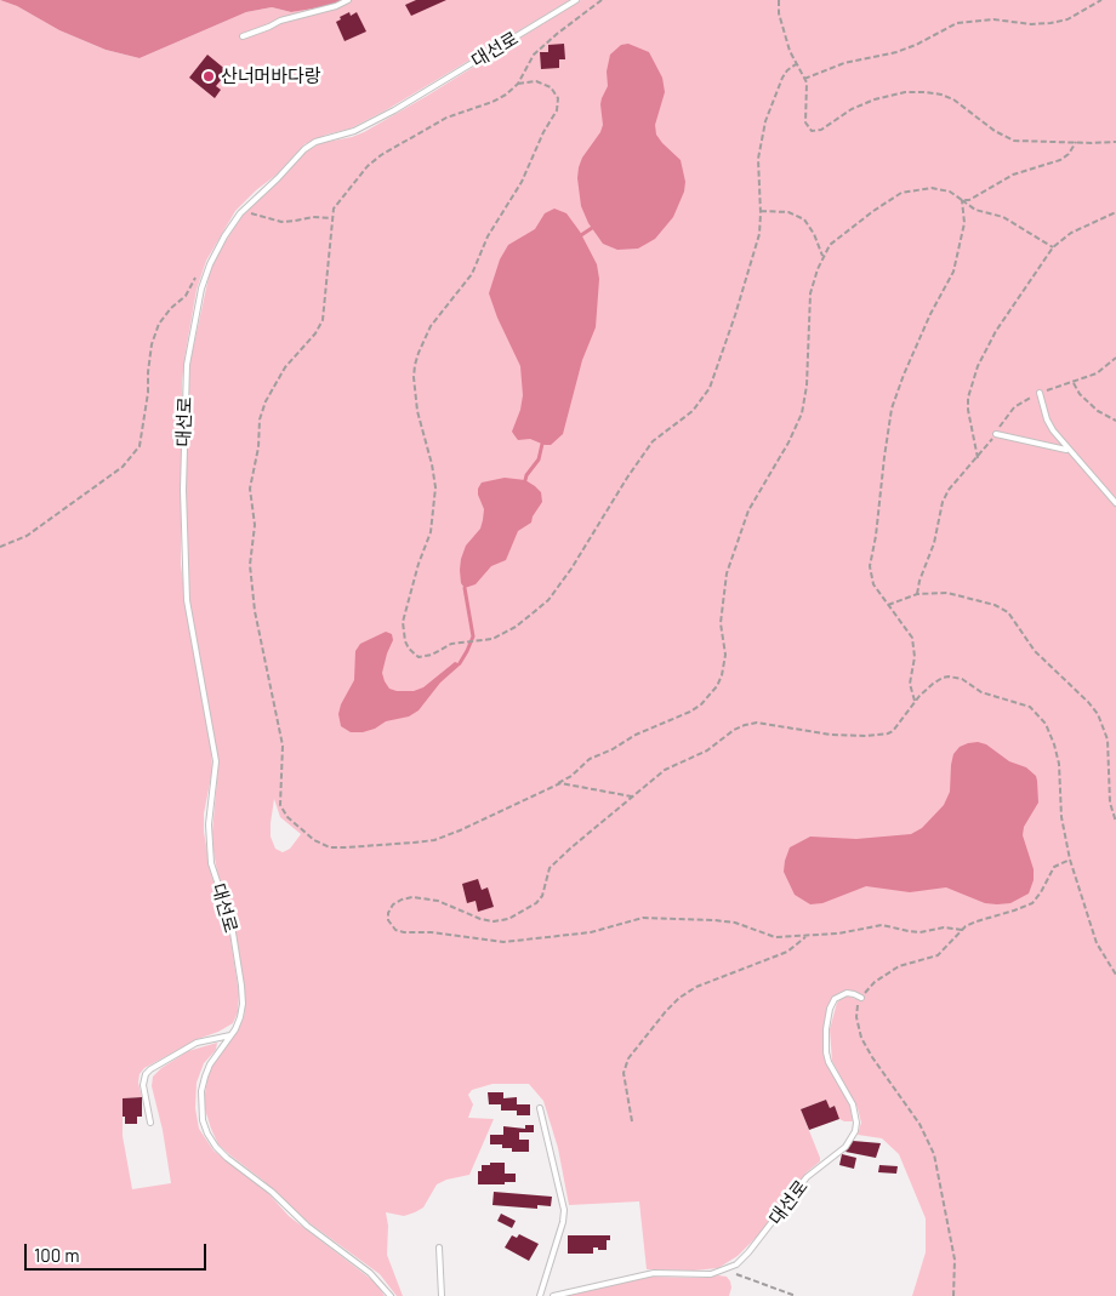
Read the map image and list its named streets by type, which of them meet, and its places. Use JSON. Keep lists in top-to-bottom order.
{
  "streets": {
    "lane": ["대선로"]
  },
  "places": ["산너머바다랑"],
  "scale_bar": "100 m"
}
